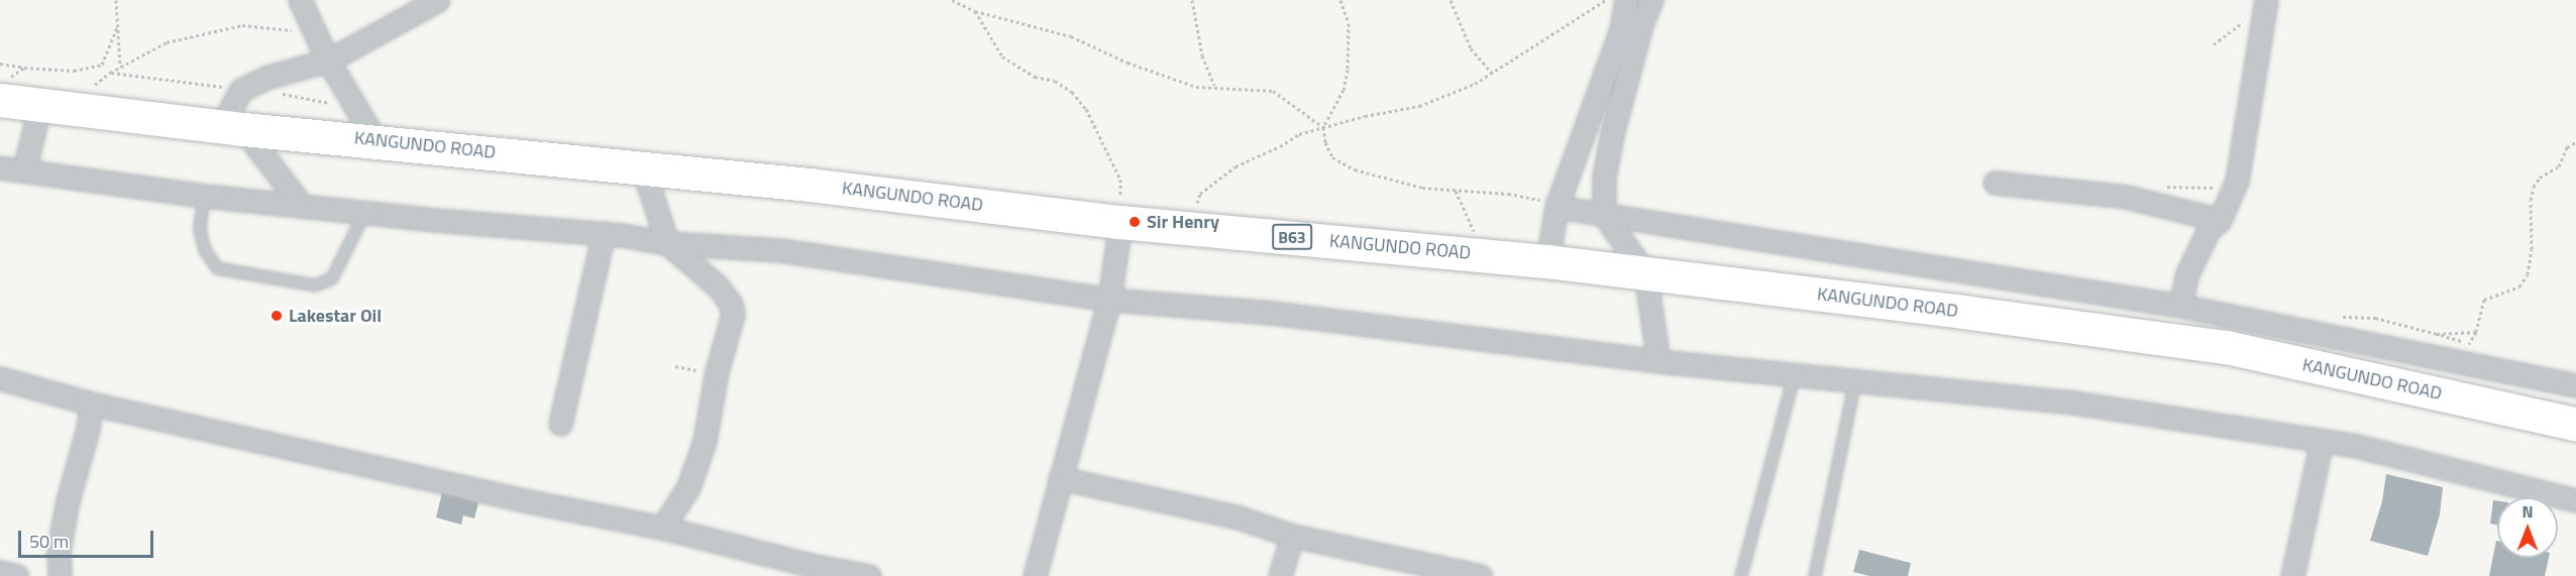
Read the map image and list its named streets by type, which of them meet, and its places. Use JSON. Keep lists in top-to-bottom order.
{
  "streets": {
    "highway": ["KANGUNDO ROAD", "B63"]
  },
  "places": ["Sir Henry", "Lakestar Oil"],
  "scale_bar": "50 m",
  "north": "top"
}
